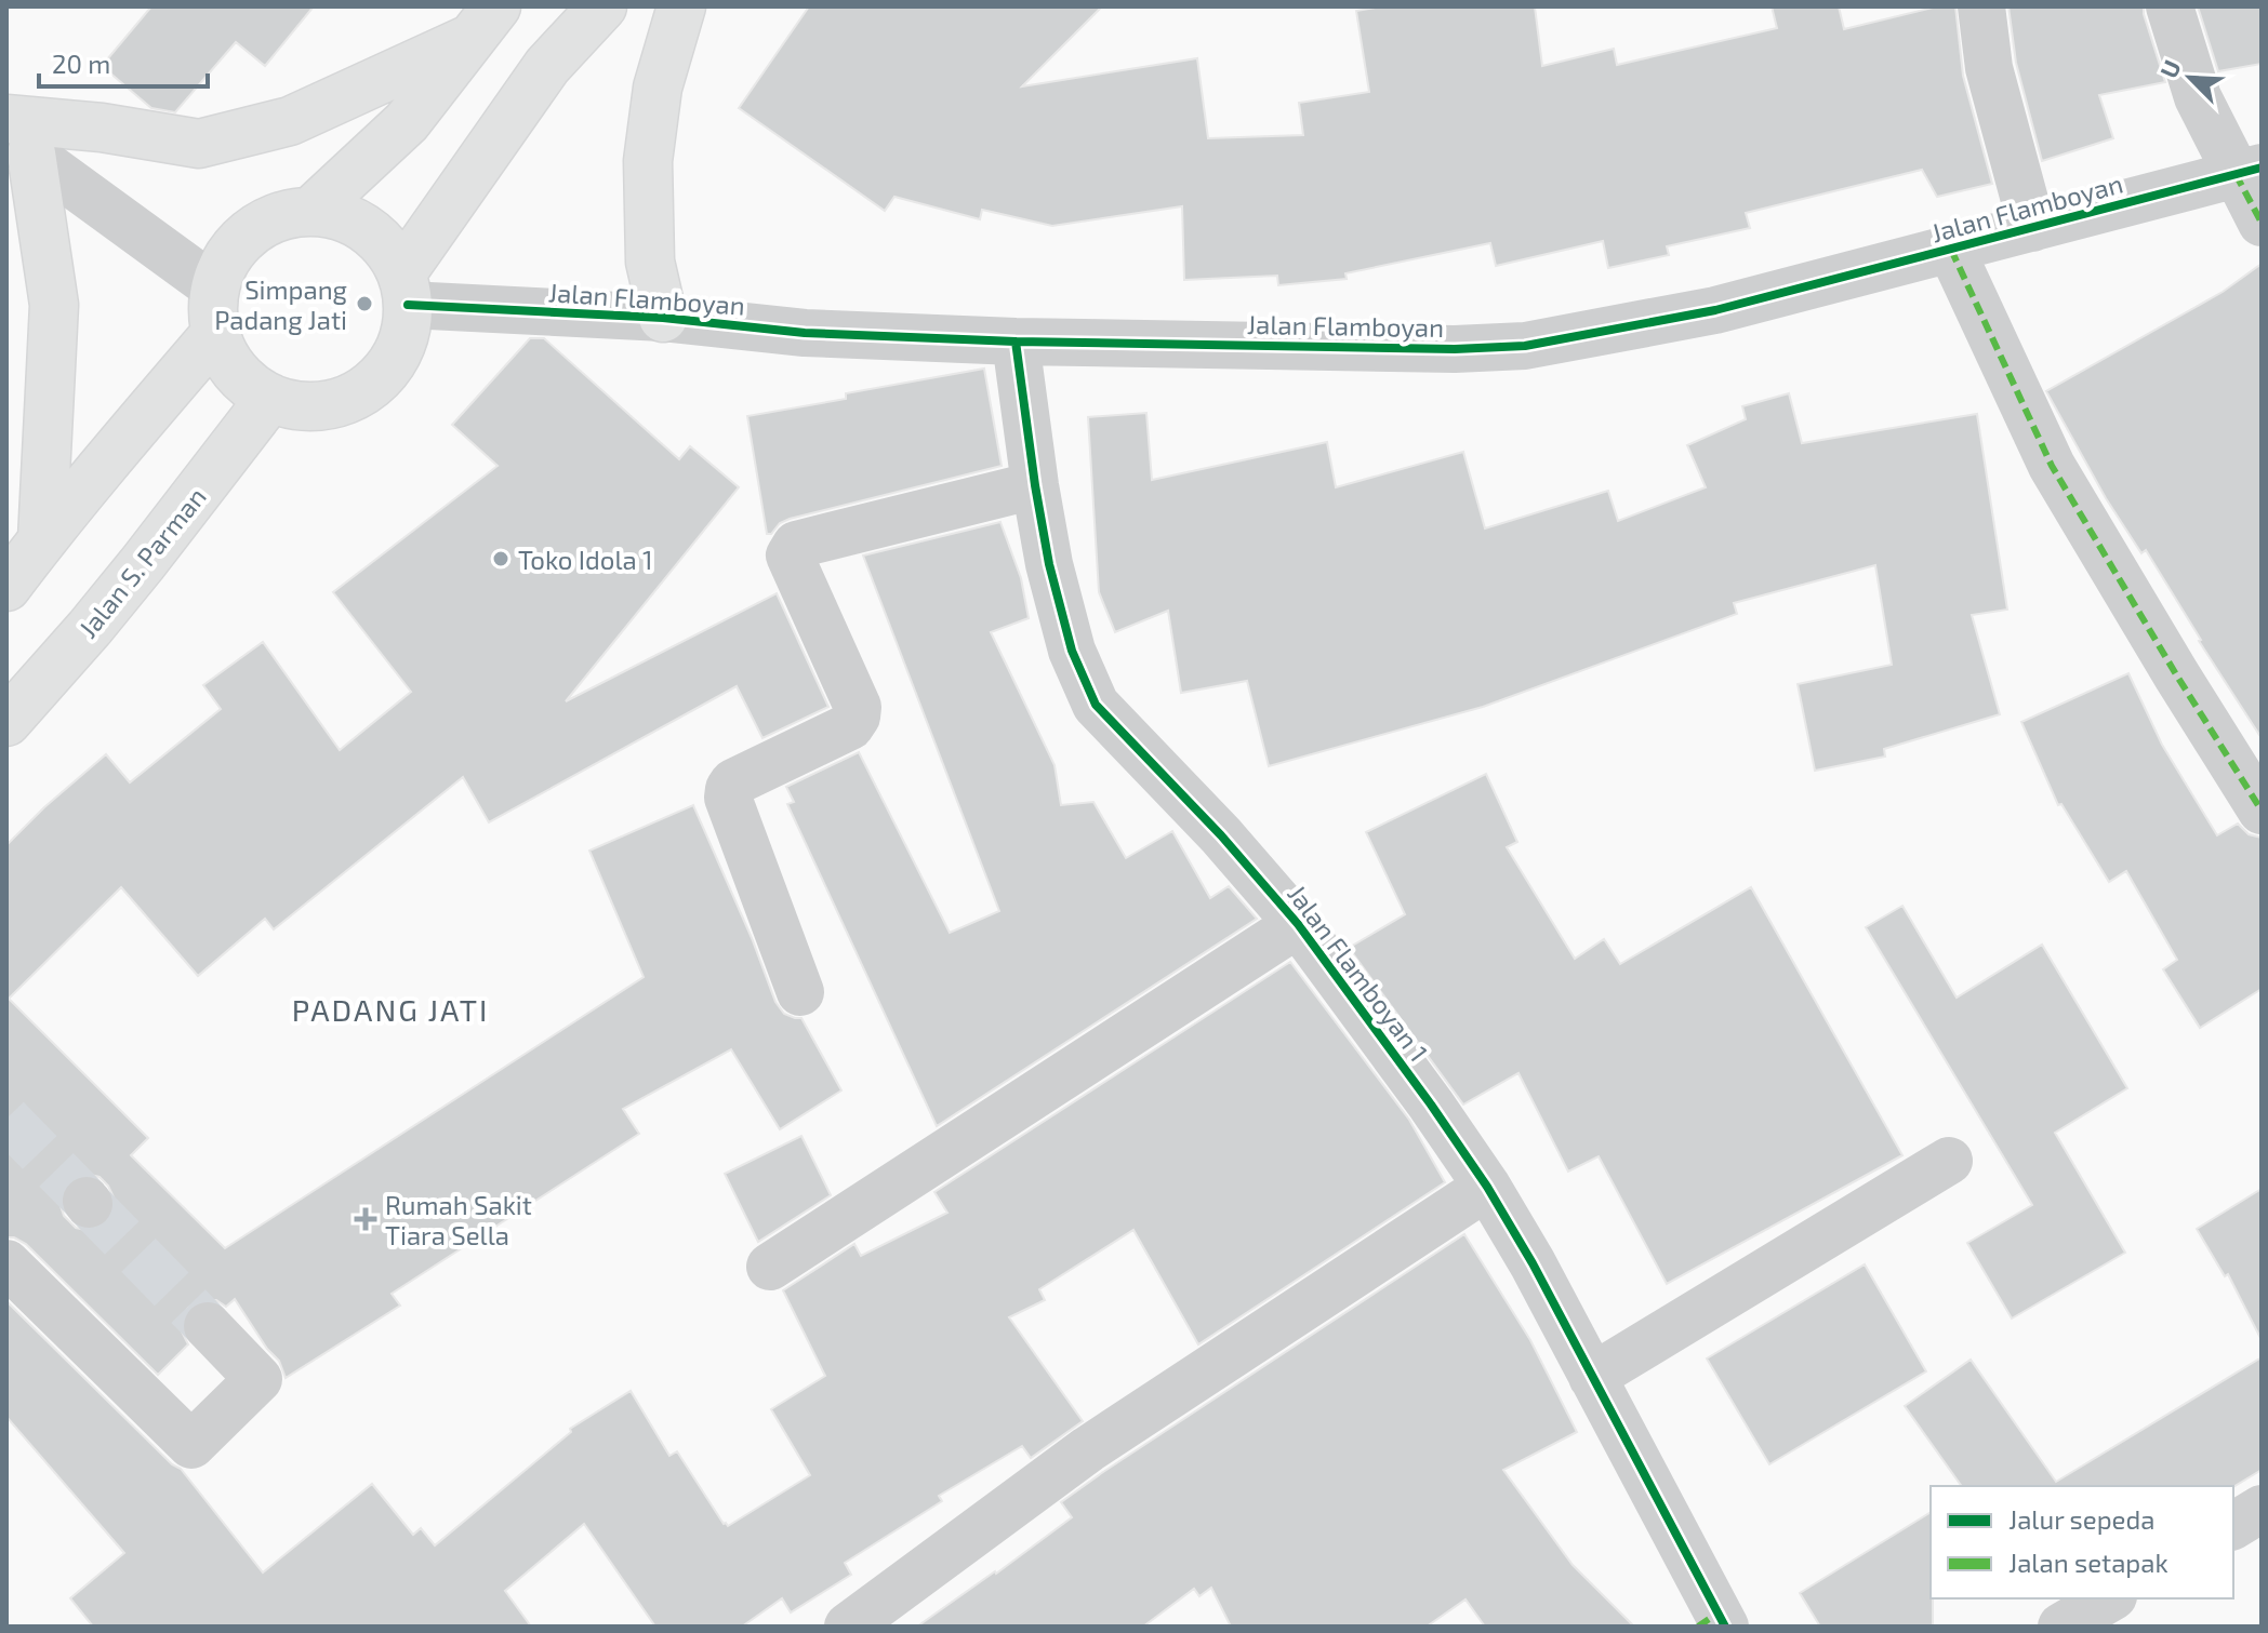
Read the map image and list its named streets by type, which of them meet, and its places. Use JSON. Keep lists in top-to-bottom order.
{
  "streets": {
    "main road": ["Jalan S. Parman"],
    "street": ["Jalan Flamboyan", "Jalan Flamboyan 1"]
  },
  "crossings": [
    ["Jalan Flamboyan", "Jalan S. Parman"],
    ["Jalan Flamboyan", "Jalan Flamboyan 1"]
  ],
  "districts": ["PADANG JATI"],
  "places": {
    "other": ["Simpang Padang Jati", "Toko Idola 1"],
    "health": ["Rumah Sakit Tiara Sella"]
  },
  "legend": ["Jalur sepeda", "Jalan setapak"],
  "scale_bar": "20 m",
  "north": "top left"
}
